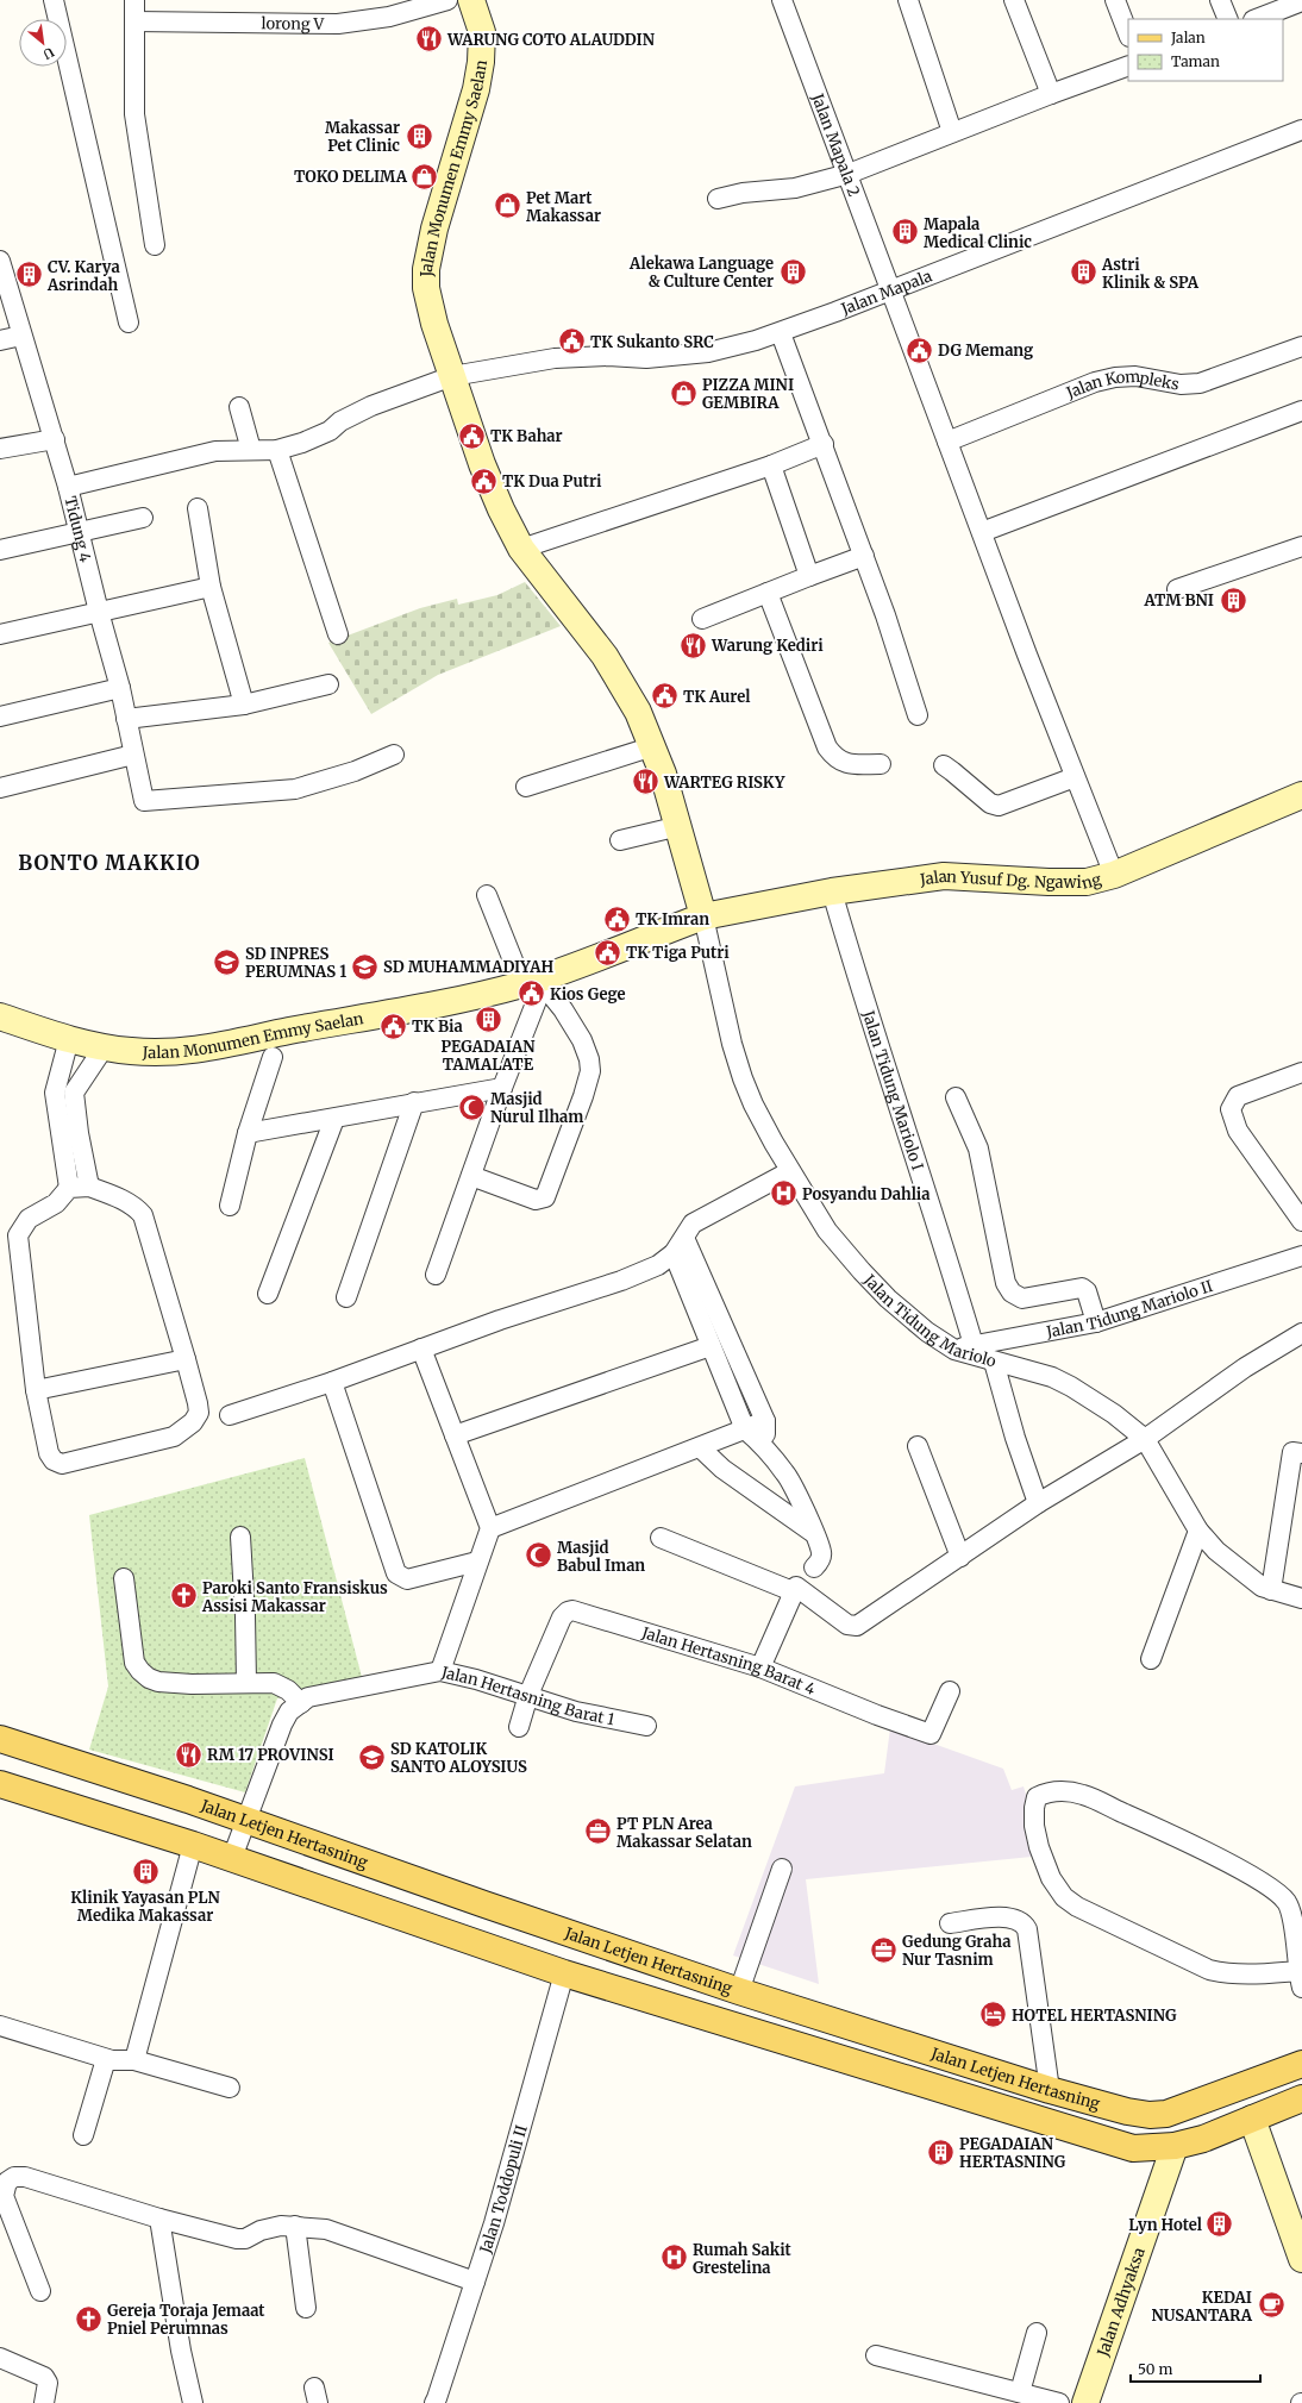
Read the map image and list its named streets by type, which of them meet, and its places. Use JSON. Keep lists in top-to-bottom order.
{
  "streets": {
    "main road": ["Jalan Letjen Hertasning"],
    "street": [
      "lorong V",
      "Jalan Mapala 2",
      "Jalan Monumen Emmy Saelan",
      "Jalan Mapala",
      "Jalan Kompleks",
      "Tidung 4",
      "Jalan Yusuf Dg. Ngawing",
      "Jalan Tidung Mariolo I",
      "Jalan Tidung Mariolo II",
      "Jalan Tidung Mariolo",
      "Jalan Hertasning Barat 4",
      "Jalan Hertasning Barat 1",
      "Jalan Toddopuli II",
      "Jalan Adhyaksa"
    ]
  },
  "crossings": [
    ["Jalan Mapala 2", "Jalan Mapala"],
    ["Jalan Mapala 2", "Jalan Kompleks"],
    ["Jalan Mapala 2", "Jalan Yusuf Dg. Ngawing"],
    ["Jalan Monumen Emmy Saelan", "Jalan Mapala"],
    ["Jalan Monumen Emmy Saelan", "Jalan Yusuf Dg. Ngawing"],
    ["Jalan Monumen Emmy Saelan", "Jalan Tidung Mariolo"],
    ["Jalan Mapala", "Tidung 4"],
    ["Jalan Yusuf Dg. Ngawing", "Jalan Tidung Mariolo I"],
    ["Jalan Yusuf Dg. Ngawing", "Jalan Tidung Mariolo"],
    ["Jalan Tidung Mariolo I", "Jalan Tidung Mariolo II"],
    ["Jalan Tidung Mariolo II", "Jalan Tidung Mariolo"],
    ["Jalan Hertasning Barat 4", "Jalan Hertasning Barat 1"],
    ["Jalan Hertasning Barat 1", "Jalan Letjen Hertasning"]
  ],
  "districts": ["BONTO MAKKIO"],
  "places": {
    "restaurant": [
      "WARUNG COTO ALAUDDIN",
      "Warung Kediri",
      "WARTEG RISKY",
      "RM 17 PROVINSI"
    ],
    "building": [
      "Makassar Pet Clinic",
      "Mapala Medical Clinic",
      "Alekawa Language & Culture Center",
      "Astri Klinik & SPA",
      "CV. Karya Asrindah",
      "ATM BNI",
      "PEGADAIAN TAMALATE",
      "Klinik Yayasan PLN Medika Makassar",
      "PEGADAIAN HERTASNING",
      "Lyn Hotel"
    ],
    "shop": ["TOKO DELIMA", "Pet Mart Makassar", "PIZZA MINI GEMBIRA"],
    "public building": [
      "TK Sukanto SRC",
      "DG Memang",
      "TK Bahar",
      "TK Dua Putri",
      "TK Aurel",
      "TK Imran",
      "TK Tiga Putri",
      "Kios Gege",
      "TK Bia"
    ],
    "school or university": ["SD INPRES PERUMNAS 1", "SD MUHAMMADIYAH", "SD KATOLIK SANTO ALOYSIUS"],
    "mosque": ["Masjid Nurul Ilham", "Masjid Babul Iman"],
    "hospital": ["Posyandu Dahlia", "Rumah Sakit Grestelina"],
    "church": ["Paroki Santo Fransiskus Assisi Makassar", "Gereja Toraja Jemaat Pniel Perumnas"],
    "office": ["PT PLN Area Makassar Selatan", "Gedung Graha Nur Tasnim"],
    "hotel": ["HOTEL HERTASNING"],
    "cafe": ["KEDAI NUSANTARA"]
  },
  "legend": ["Jalan", "Taman"],
  "scale_bar": "50 m",
  "north": "bottom right"
}
